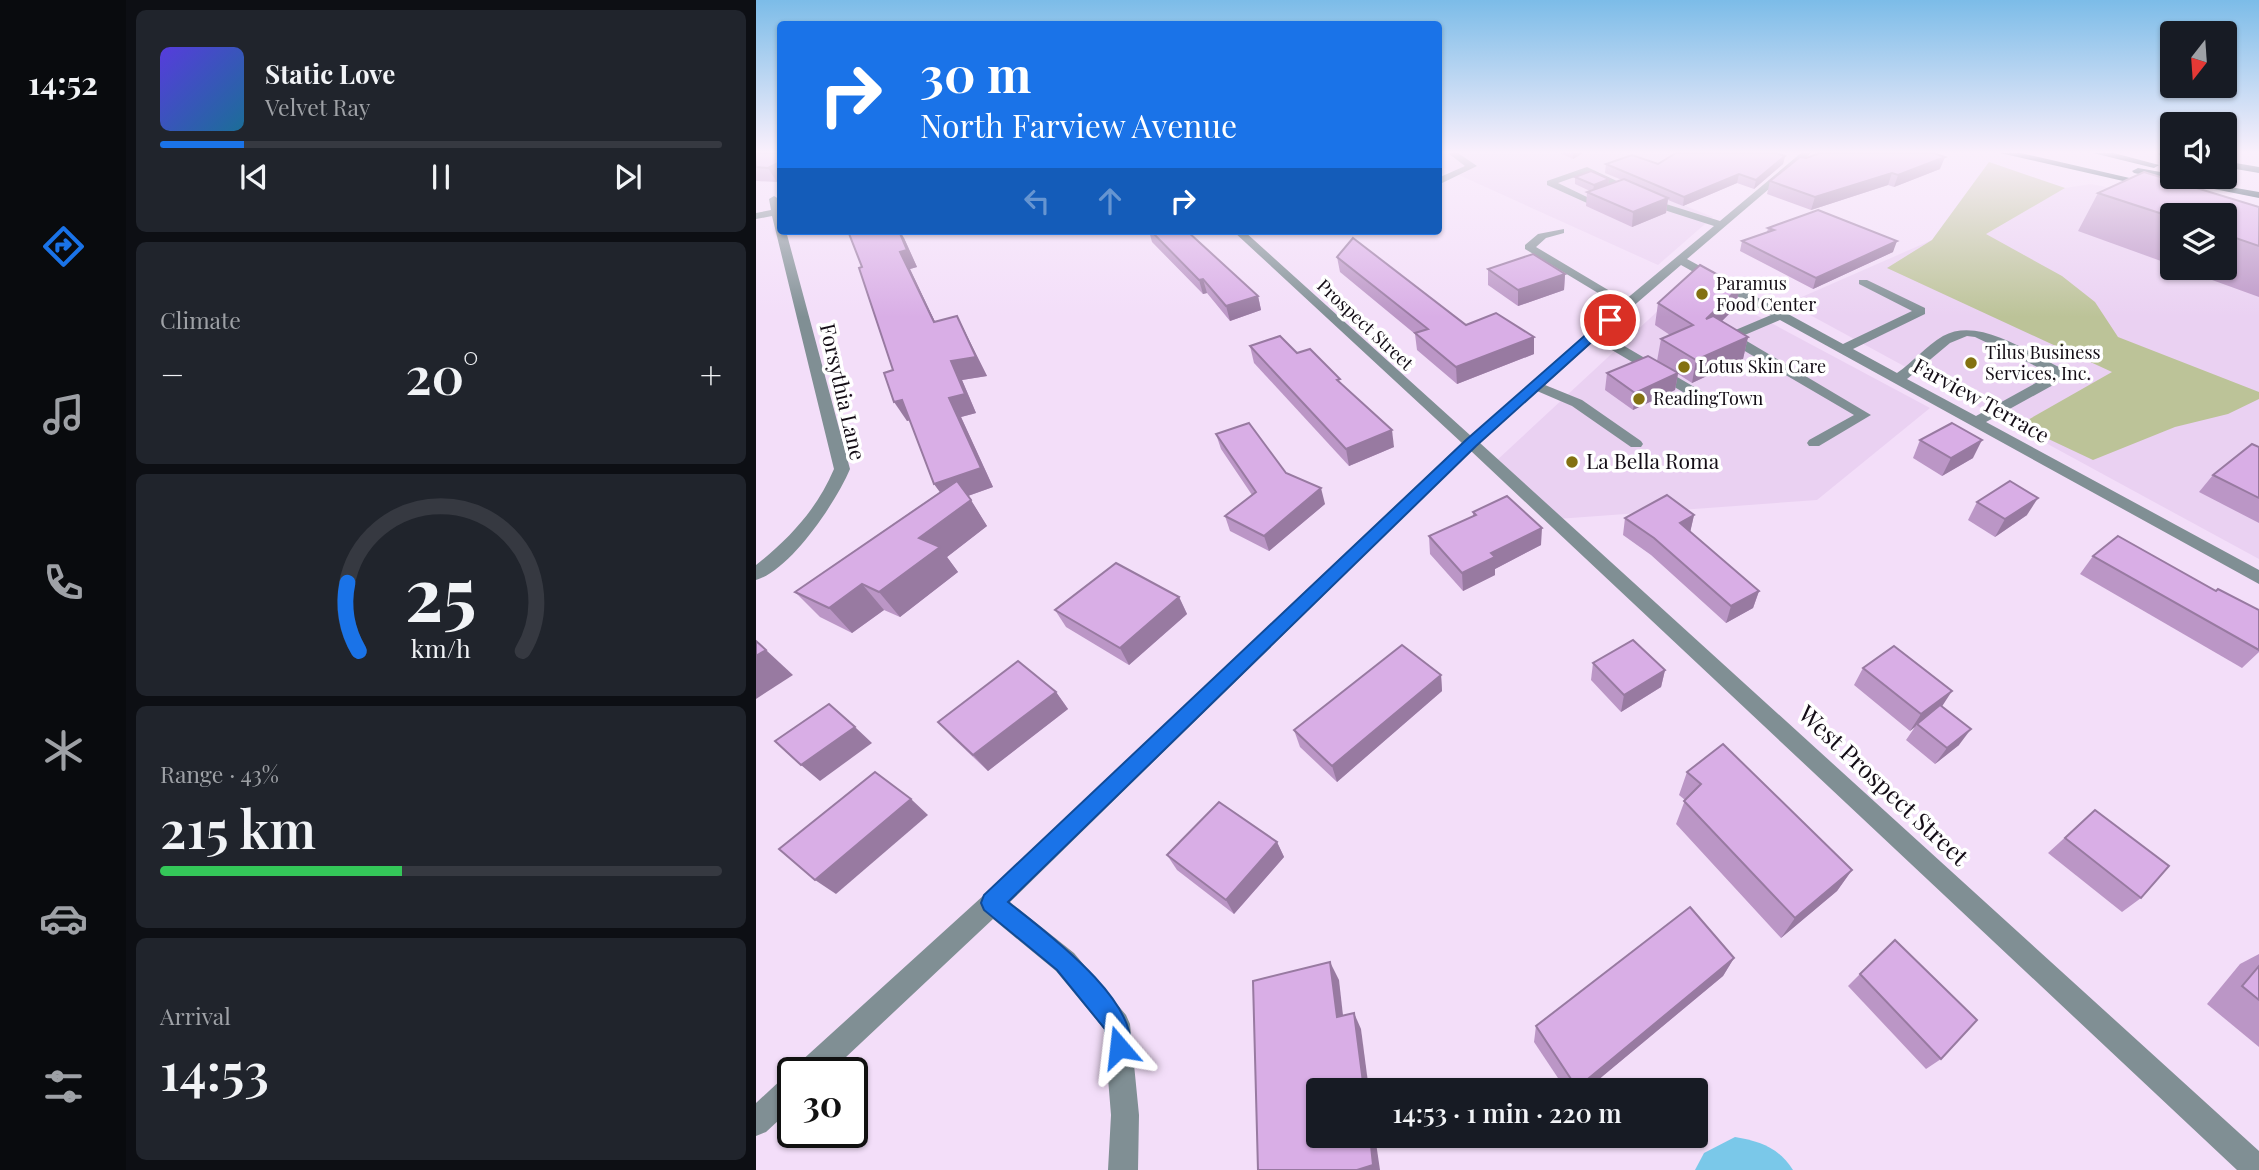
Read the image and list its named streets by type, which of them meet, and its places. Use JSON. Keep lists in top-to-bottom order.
{
  "streets": {
    "street": [
      "Prospect Street",
      "Forsythia Lane",
      "Farview Terrace",
      "West Prospect Street"
    ]
  },
  "crossings": [
    ["Prospect Street", "West Prospect Street"]
  ],
  "places": [
    "Paramus Food Center",
    "Tilus Business Services, Inc.",
    "Lotus Skin Care",
    "ReadingTown",
    "La Bella Roma"
  ],
  "north": "bottom",
  "page": {
    "tabs": "14:52",
    "turn": ["30 m", "North Farview Avenue"],
    "song": ["Static Love", "Velvet Ray"],
    "tile": [
      "Climate",
      ["Range · 43%", "215 km"],
      ["Arrival", "14:53"]
    ],
    "heat": ["−", "20°", "+"],
    "limit": "30",
    "trip": "14:53 · 1 min · 220 m",
    "gauge": ["25", "km/h"]
  }
}
